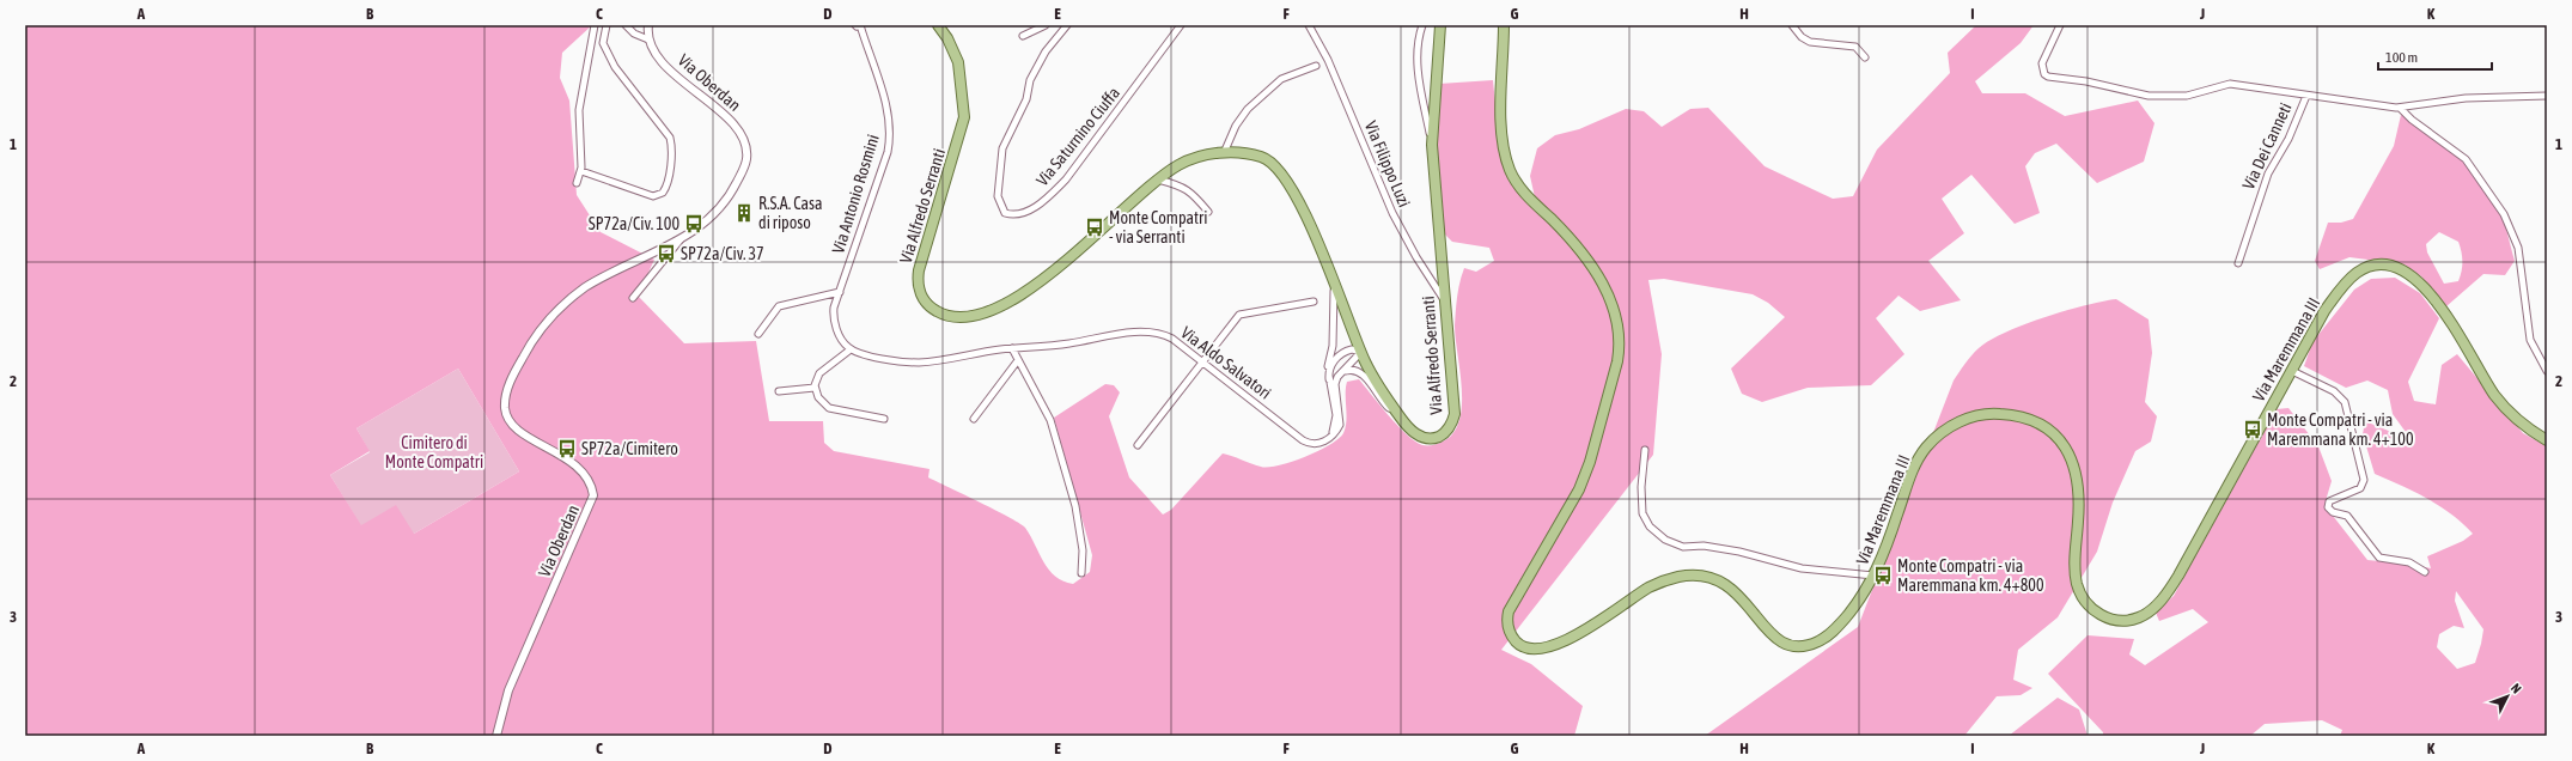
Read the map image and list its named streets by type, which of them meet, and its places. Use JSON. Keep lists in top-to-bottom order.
{
  "streets": {
    "main road": ["Via Alfredo Serranti", "Via Maremmana III"],
    "street": [
      "Via Oberdan",
      "Via Saturnino Ciuffa",
      "Via Dei Canneti",
      "Via Filippo Luzi",
      "Via Antonio Rosmini",
      "Via Aldo Salvatori"
    ]
  },
  "crossings": [
    ["Via Filippo Luzi", "Via Alfredo Serranti"]
  ],
  "parks": ["Cimitero di Monte Compatri"],
  "places": {
    "building": ["R.S.A. Casa di riposo"],
    "bus stop": [
      "SP72a/Civ. 100",
      "Monte Compatri - via Serranti",
      "SP72a/Civ. 37",
      "Monte Compatri - via Maremmana km. 4+100",
      "SP72a/Cimitero",
      "Monte Compatri - via Maremmana km. 4+800"
    ]
  },
  "scale_bar": "100 m",
  "north": "top right",
  "grid": {
    "columns": [
      "A",
      "B",
      "C",
      "D",
      "E",
      "F",
      "G",
      "H",
      "I",
      "J",
      "K"
    ],
    "rows": ["1", "2", "3"]
  }
}
